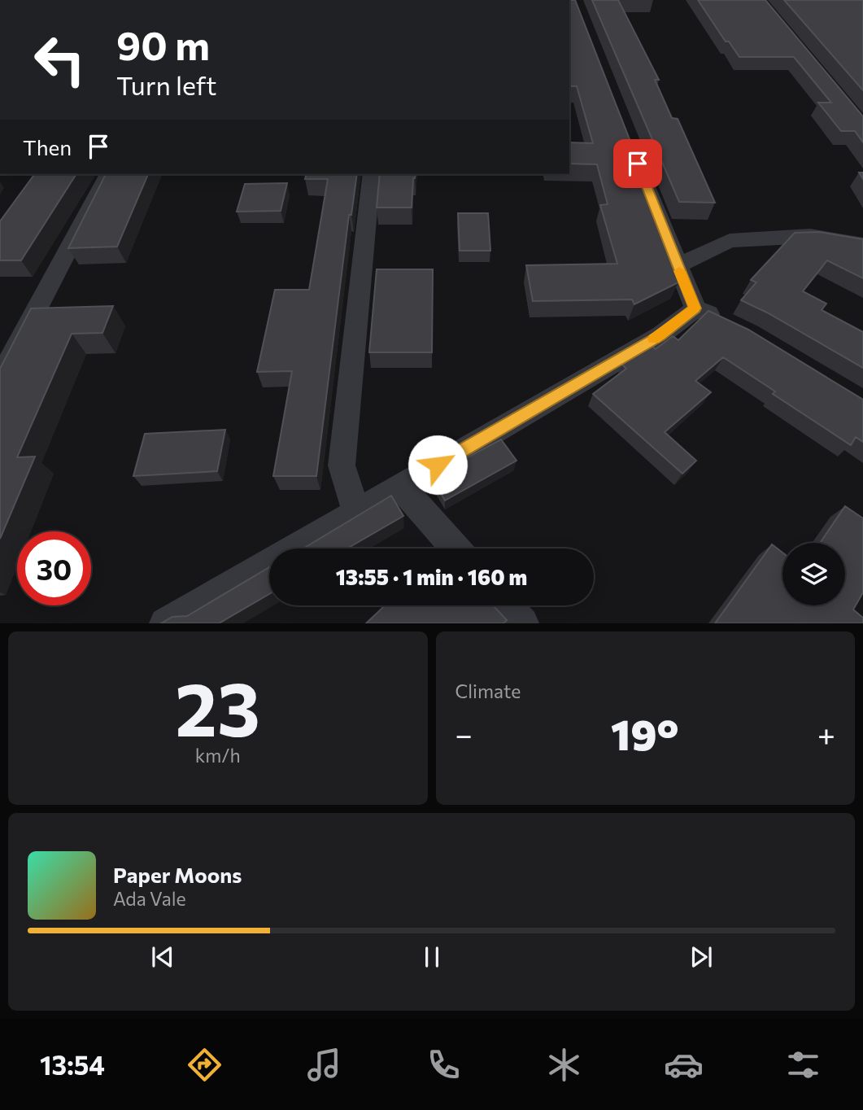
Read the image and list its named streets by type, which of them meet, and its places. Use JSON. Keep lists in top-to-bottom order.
{
  "page": {
    "turn": ["90 m", "Turn left"],
    "then": "Then",
    "limit": "30",
    "trip": "13:55 · 1 min · 160 m",
    "tile": [
      ["23", "km/h"],
      "Climate"
    ],
    "heat": ["−", "19°", "+"],
    "song": ["Paper Moons", "Ada Vale"],
    "tabs": "13:54"
  }
}
